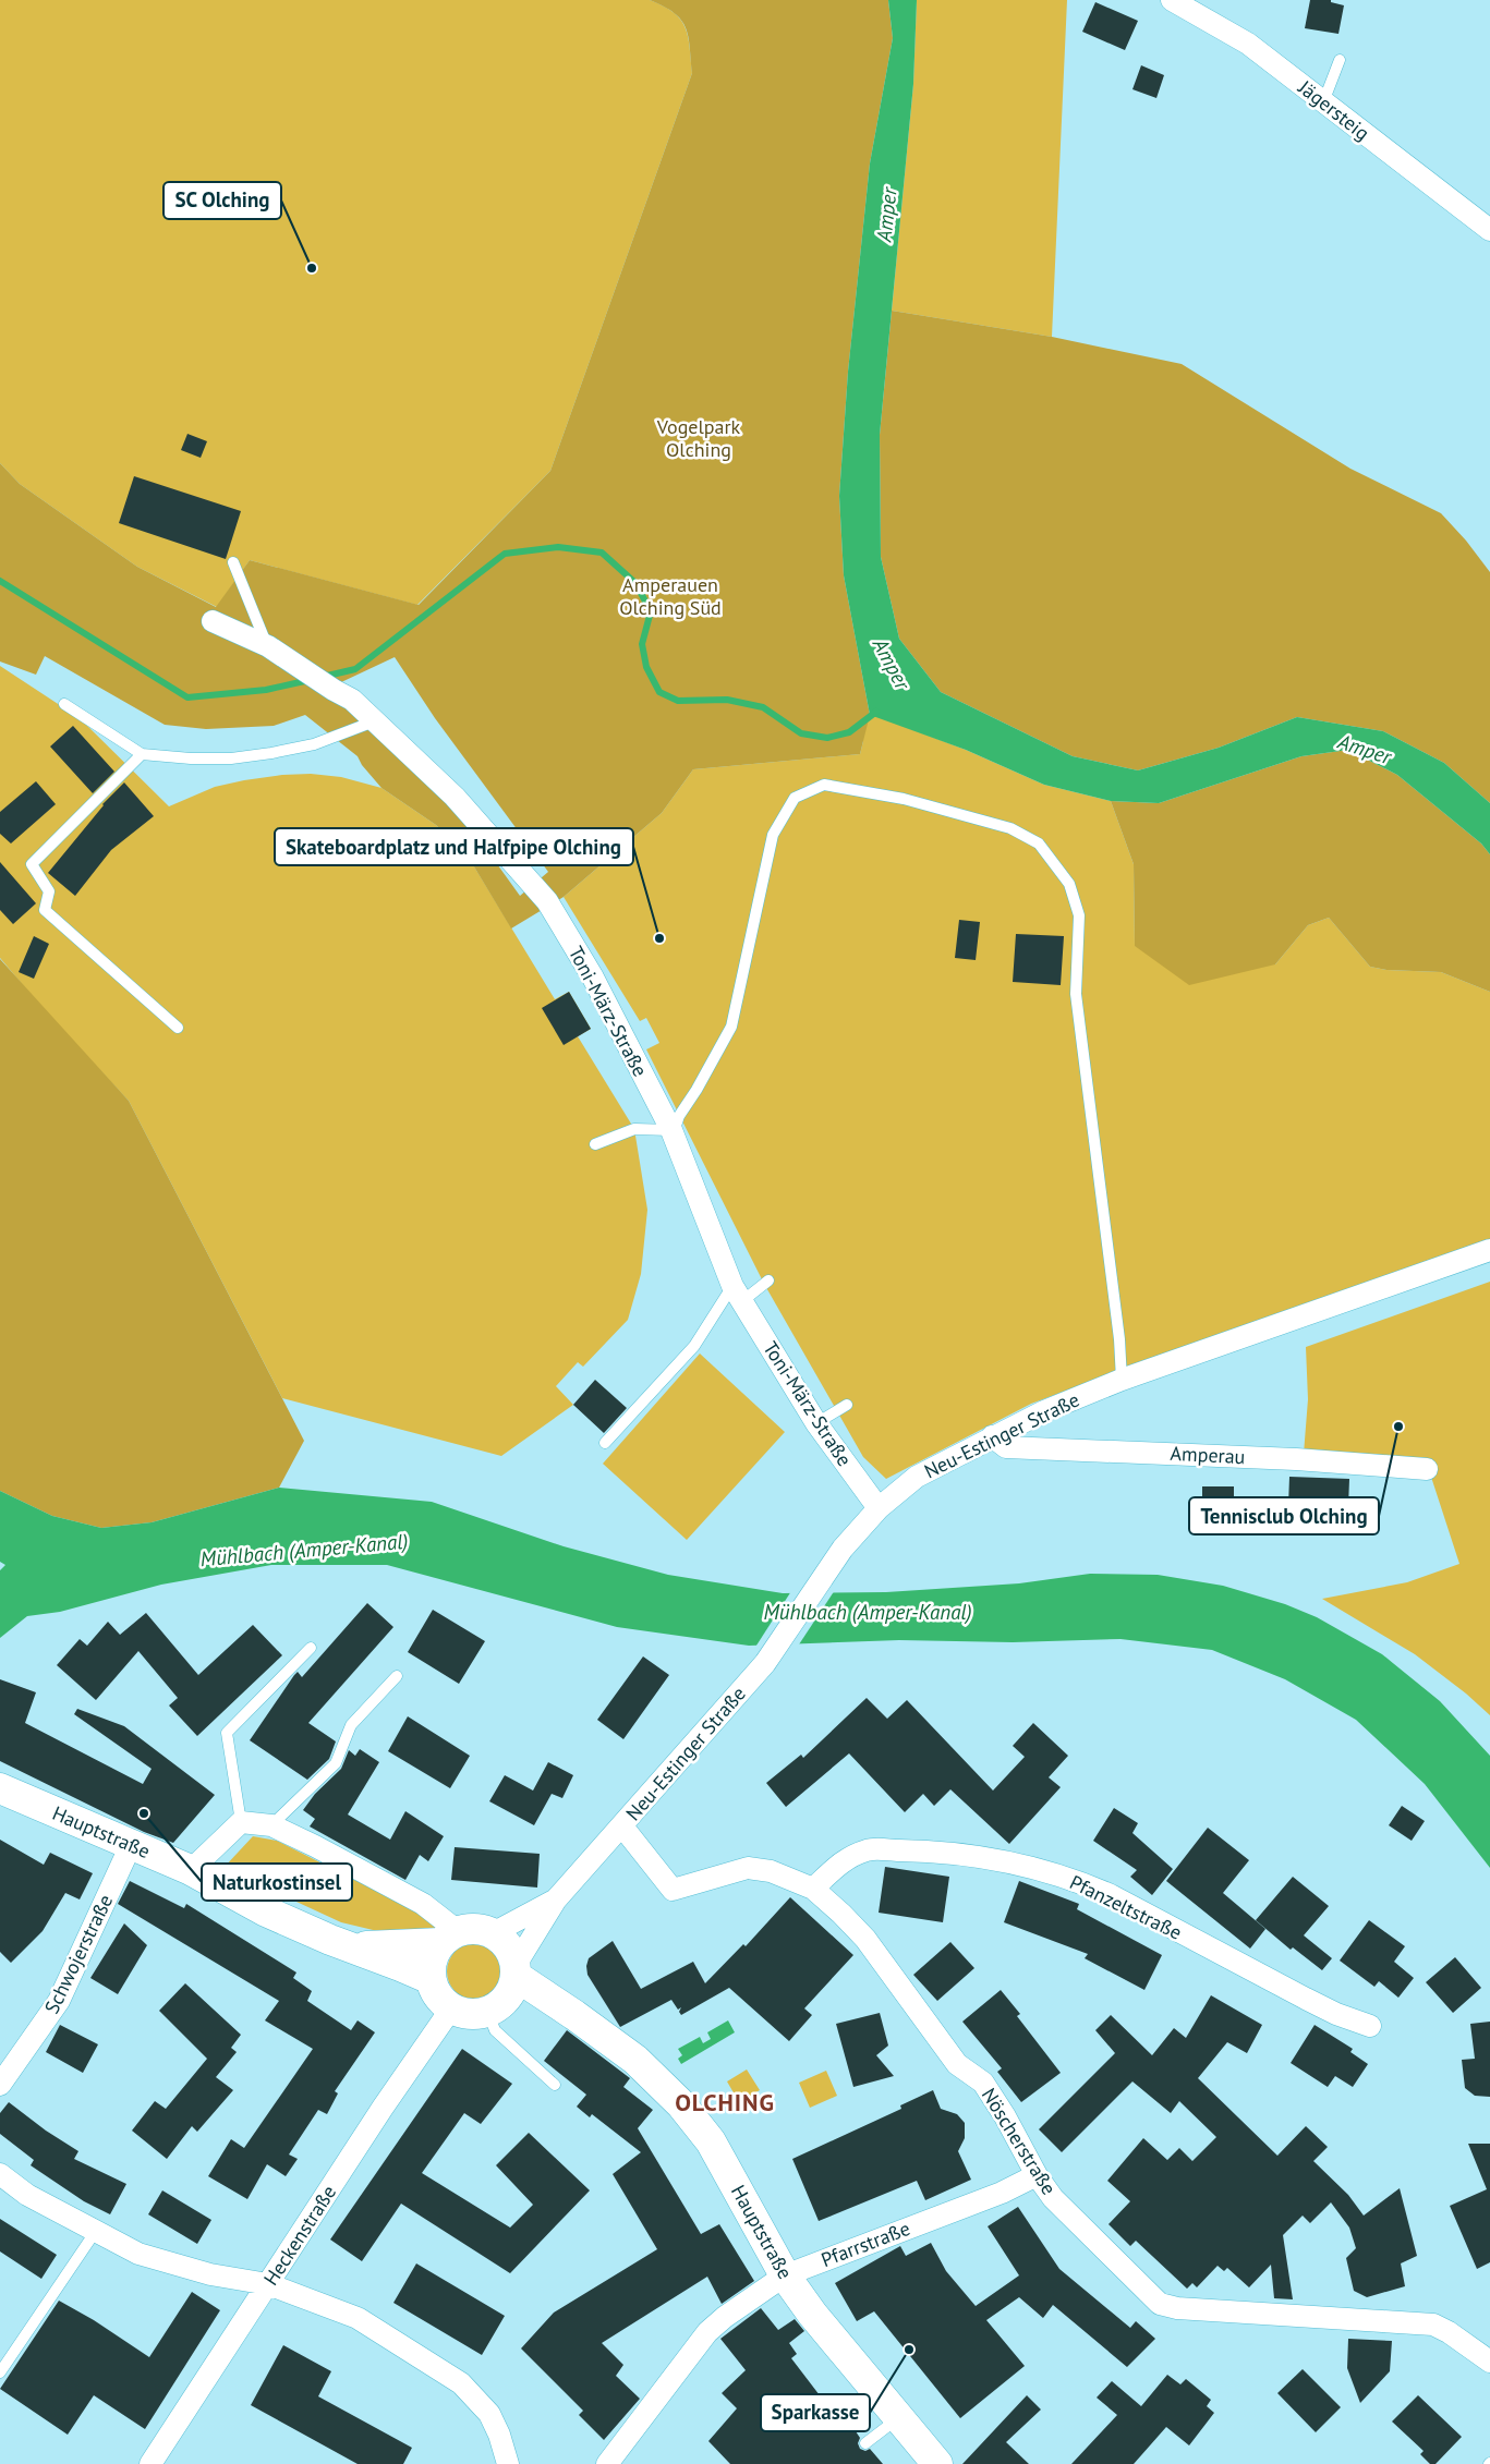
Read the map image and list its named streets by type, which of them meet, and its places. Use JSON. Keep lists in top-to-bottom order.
{
  "streets": {
    "street": [
      "Jägersteig",
      "Toni-März-Straße",
      "Neu-Estinger Straße",
      "Amperau",
      "Hauptstraße",
      "Pfanzeltstraße",
      "Schwojerstraße",
      "Nöscherstraße",
      "Heckenstraße",
      "Pfarrstraße"
    ]
  },
  "crossings": [
    ["Toni-März-Straße", "Neu-Estinger Straße"],
    ["Neu-Estinger Straße", "Amperau"],
    ["Neu-Estinger Straße", "Hauptstraße"],
    ["Neu-Estinger Straße", "Nöscherstraße"],
    ["Neu-Estinger Straße", "Heckenstraße"],
    ["Hauptstraße", "Schwojerstraße"],
    ["Hauptstraße", "Heckenstraße"],
    ["Hauptstraße", "Pfarrstraße"],
    ["Pfanzeltstraße", "Nöscherstraße"],
    ["Nöscherstraße", "Pfarrstraße"]
  ],
  "districts": ["OLCHING"],
  "water": ["Amper", "Mühlbach (Amper-Kanal)"],
  "parks": ["Vogelpark Olching", "Amperauen Olching Süd"],
  "places": [
    "SC Olching",
    "Skateboardplatz und Halfpipe Olching",
    "Tennisclub Olching",
    "Naturkostinsel",
    "Sparkasse"
  ]
}
